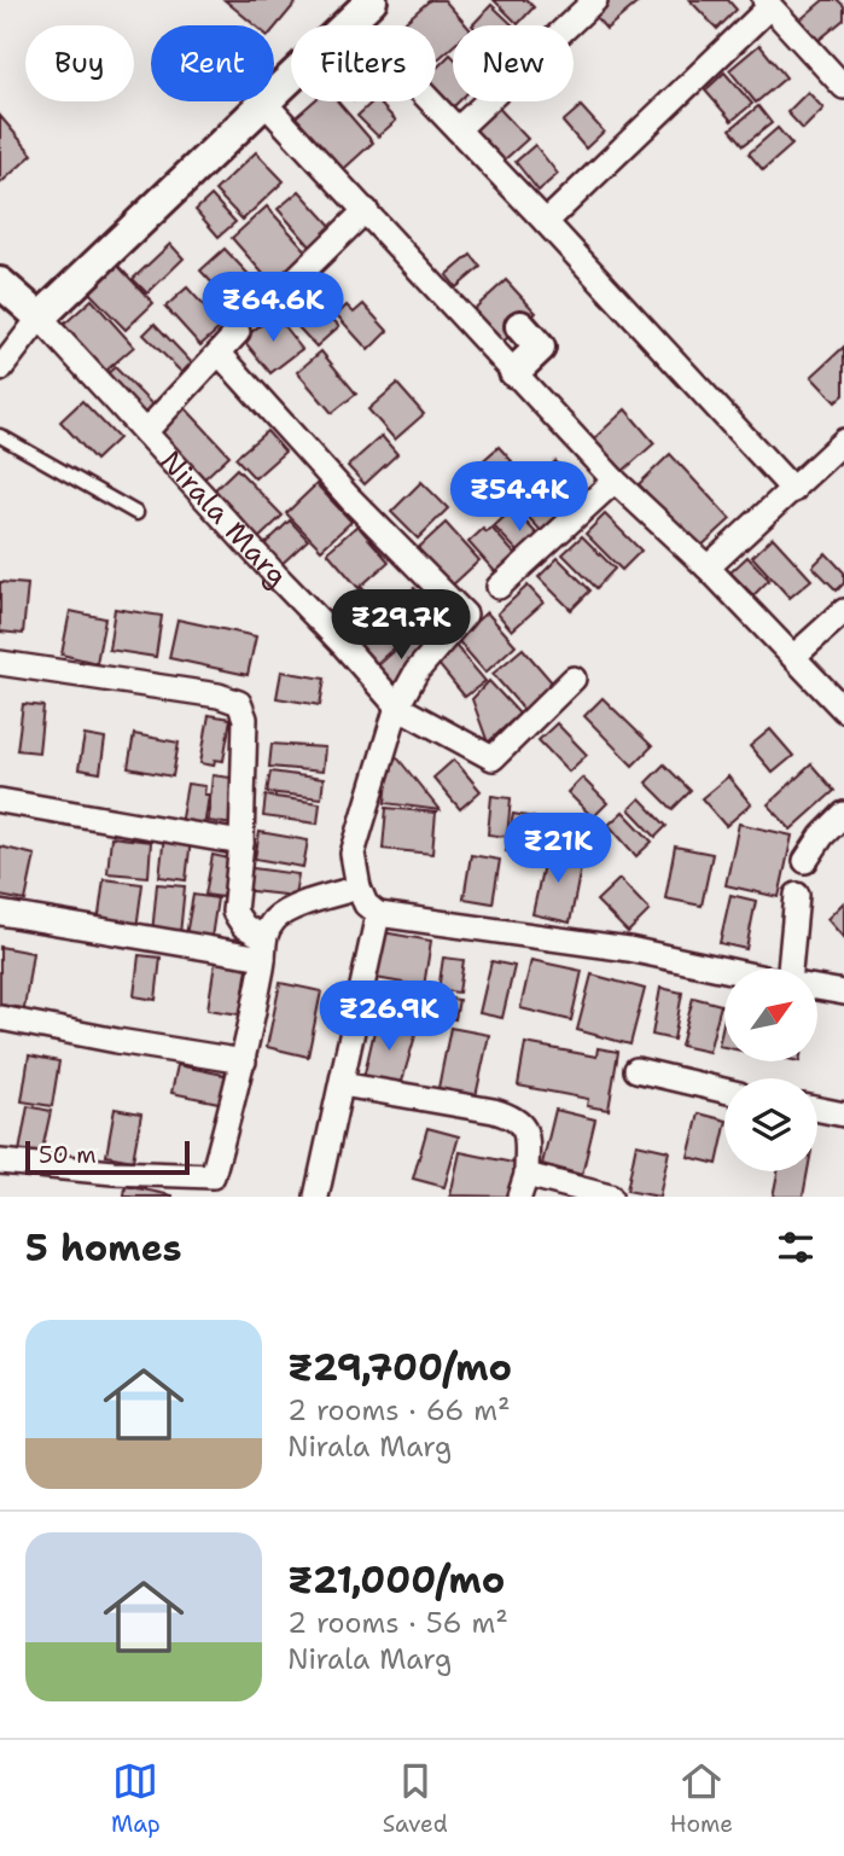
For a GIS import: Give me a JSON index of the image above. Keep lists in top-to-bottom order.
{
  "streets": {
    "street": ["Nirala Marg"]
  },
  "scale_bar": "50 m",
  "north": "top right",
  "page": {
    "chip": [
      "Buy",
      "Rent",
      "Filters",
      "New"
    ],
    "price": [
      "₹64.6K",
      "₹54.4K",
      "₹29.7K",
      "₹21K",
      "₹26.9K"
    ],
    "scale": "50 m",
    "heading": "5 homes",
    "list": [
      {
        "name": "₹29,700/mo",
        "note": "2 rooms · 66 m² · Nirala Marg"
      },
      {
        "name": "₹21,000/mo",
        "note": "2 rooms · 56 m² · Nirala Marg"
      }
    ],
    "tabs": ["Map", "Saved", "Home"]
  }
}
